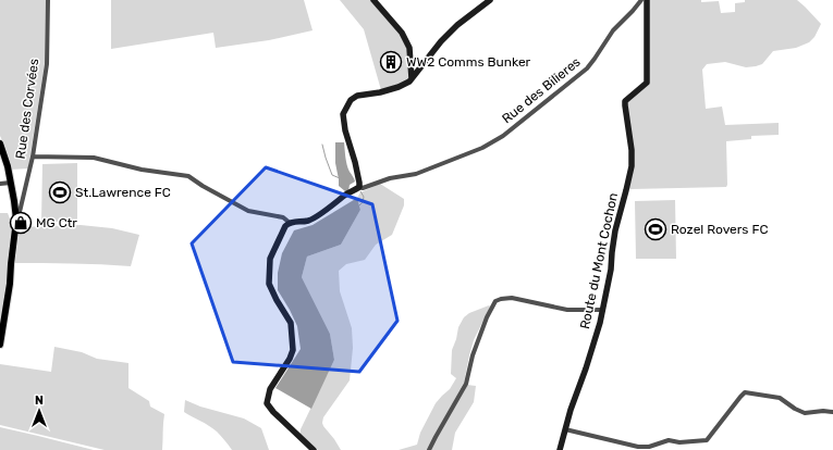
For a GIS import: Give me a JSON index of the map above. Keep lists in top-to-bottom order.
{
  "streets": {
    "street": ["Rue des Bilieres", "Rue des Corvées", "Route du Mont Cochon"]
  },
  "places": {
    "building": ["WW2 Comms Bunker"],
    "sports": ["St.Lawrence FC", "Rozel Rovers FC"],
    "shop": ["MG Ctr"]
  },
  "north": "top"
}
